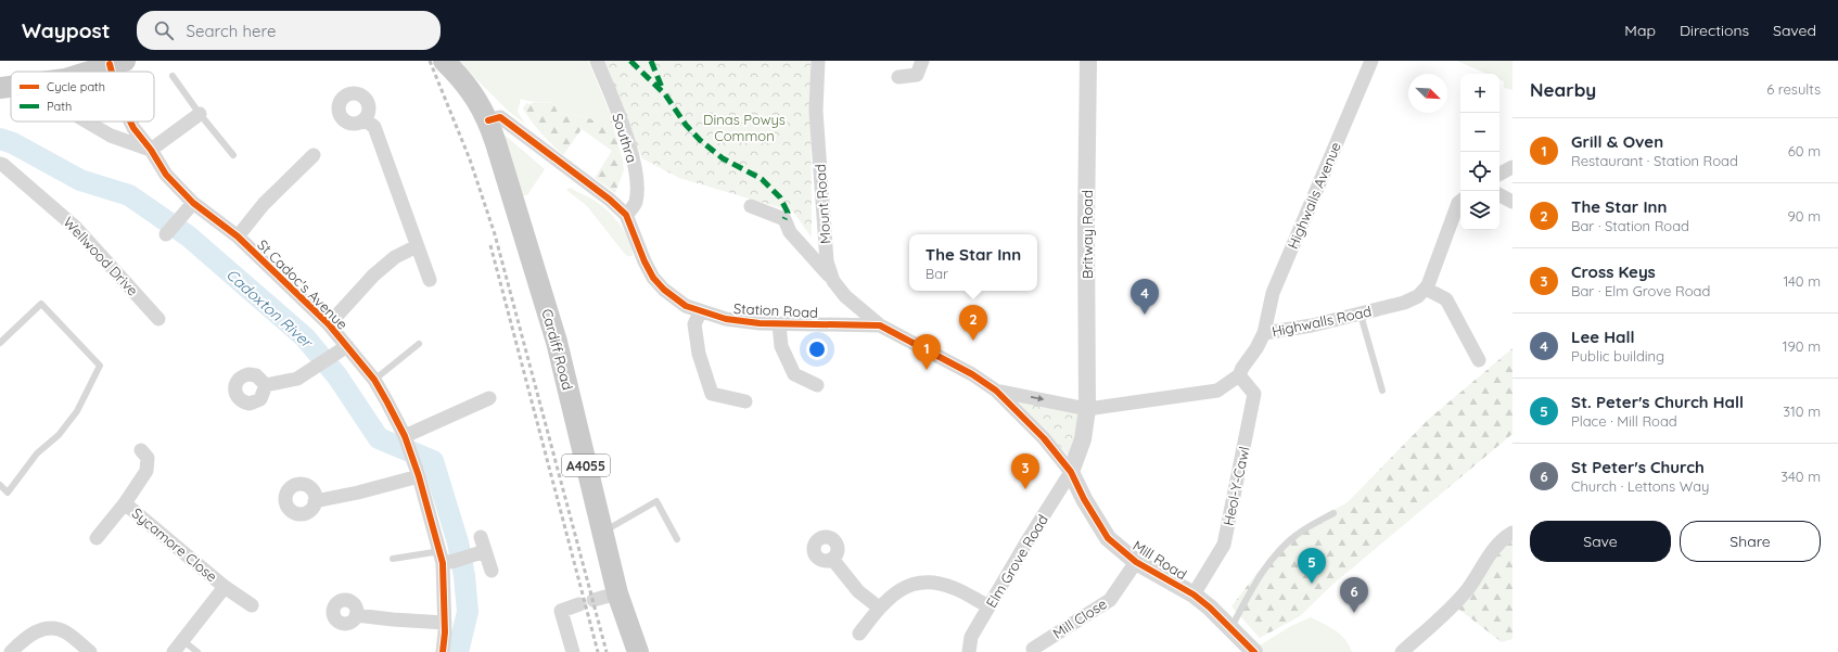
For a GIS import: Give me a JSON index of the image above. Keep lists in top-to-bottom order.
{
  "streets": {
    "main road": ["Cardiff Road", "A4055"],
    "street": [
      "Southra",
      "Highwalls Avenue",
      "Mount Road",
      "Britway Road",
      "Wellwood Drive",
      "St Cadoc's Avenue",
      "Station Road",
      "Highwalls Road",
      "Heol-Y-Cawl",
      "Sycamore Close",
      "Mill Road",
      "Elm Grove Road",
      "Mill Close"
    ]
  },
  "crossings": [
    ["Southra", "Station Road"],
    ["Highwalls Avenue", "Highwalls Road"],
    ["Mount Road", "Station Road"],
    ["Britway Road", "Station Road"],
    ["Britway Road", "Highwalls Road"],
    ["Britway Road", "Mill Road"],
    ["Britway Road", "Elm Grove Road"],
    ["Station Road", "Highwalls Road"],
    ["Station Road", "Cardiff Road"],
    ["Station Road", "Mill Road"],
    ["Station Road", "Elm Grove Road"],
    ["Highwalls Road", "Heol-Y-Cawl"],
    ["Heol-Y-Cawl", "Mill Road"],
    ["Mill Road", "Elm Grove Road"],
    ["Mill Road", "Mill Close"]
  ],
  "water": ["Cadoxton River"],
  "parks": ["Dinas Powys Common"],
  "legend": ["Cycle path", "Path"],
  "north": "bottom right",
  "page": {
    "header": "Waypost",
    "search": "Search here",
    "nav": ["Map", "Directions", "Saved"],
    "heading": ["Nearby", "6 results"],
    "map_buttons": ["+", "−"],
    "list": [
      {
        "mark": "1",
        "name": "Grill & Oven",
        "note": "Restaurant · Station Road",
        "value": "60 m"
      },
      {
        "mark": "2",
        "name": "The Star Inn",
        "note": "Bar · Station Road",
        "value": "90 m"
      },
      {
        "mark": "3",
        "name": "Cross Keys",
        "note": "Bar · Elm Grove Road",
        "value": "140 m"
      },
      {
        "mark": "4",
        "name": "Lee Hall",
        "note": "Public building",
        "value": "190 m"
      },
      {
        "mark": "5",
        "name": "St. Peter's Church Hall",
        "note": "Place · Mill Road",
        "value": "310 m"
      },
      {
        "mark": "6",
        "name": "St Peter's Church",
        "note": "Church · Lettons Way",
        "value": "340 m"
      }
    ],
    "popup": ["The Star Inn", "Bar"],
    "pins": [
      "4",
      "2",
      "1",
      "3",
      "5",
      "6"
    ],
    "buttons": ["Save", "Share"]
  }
}
